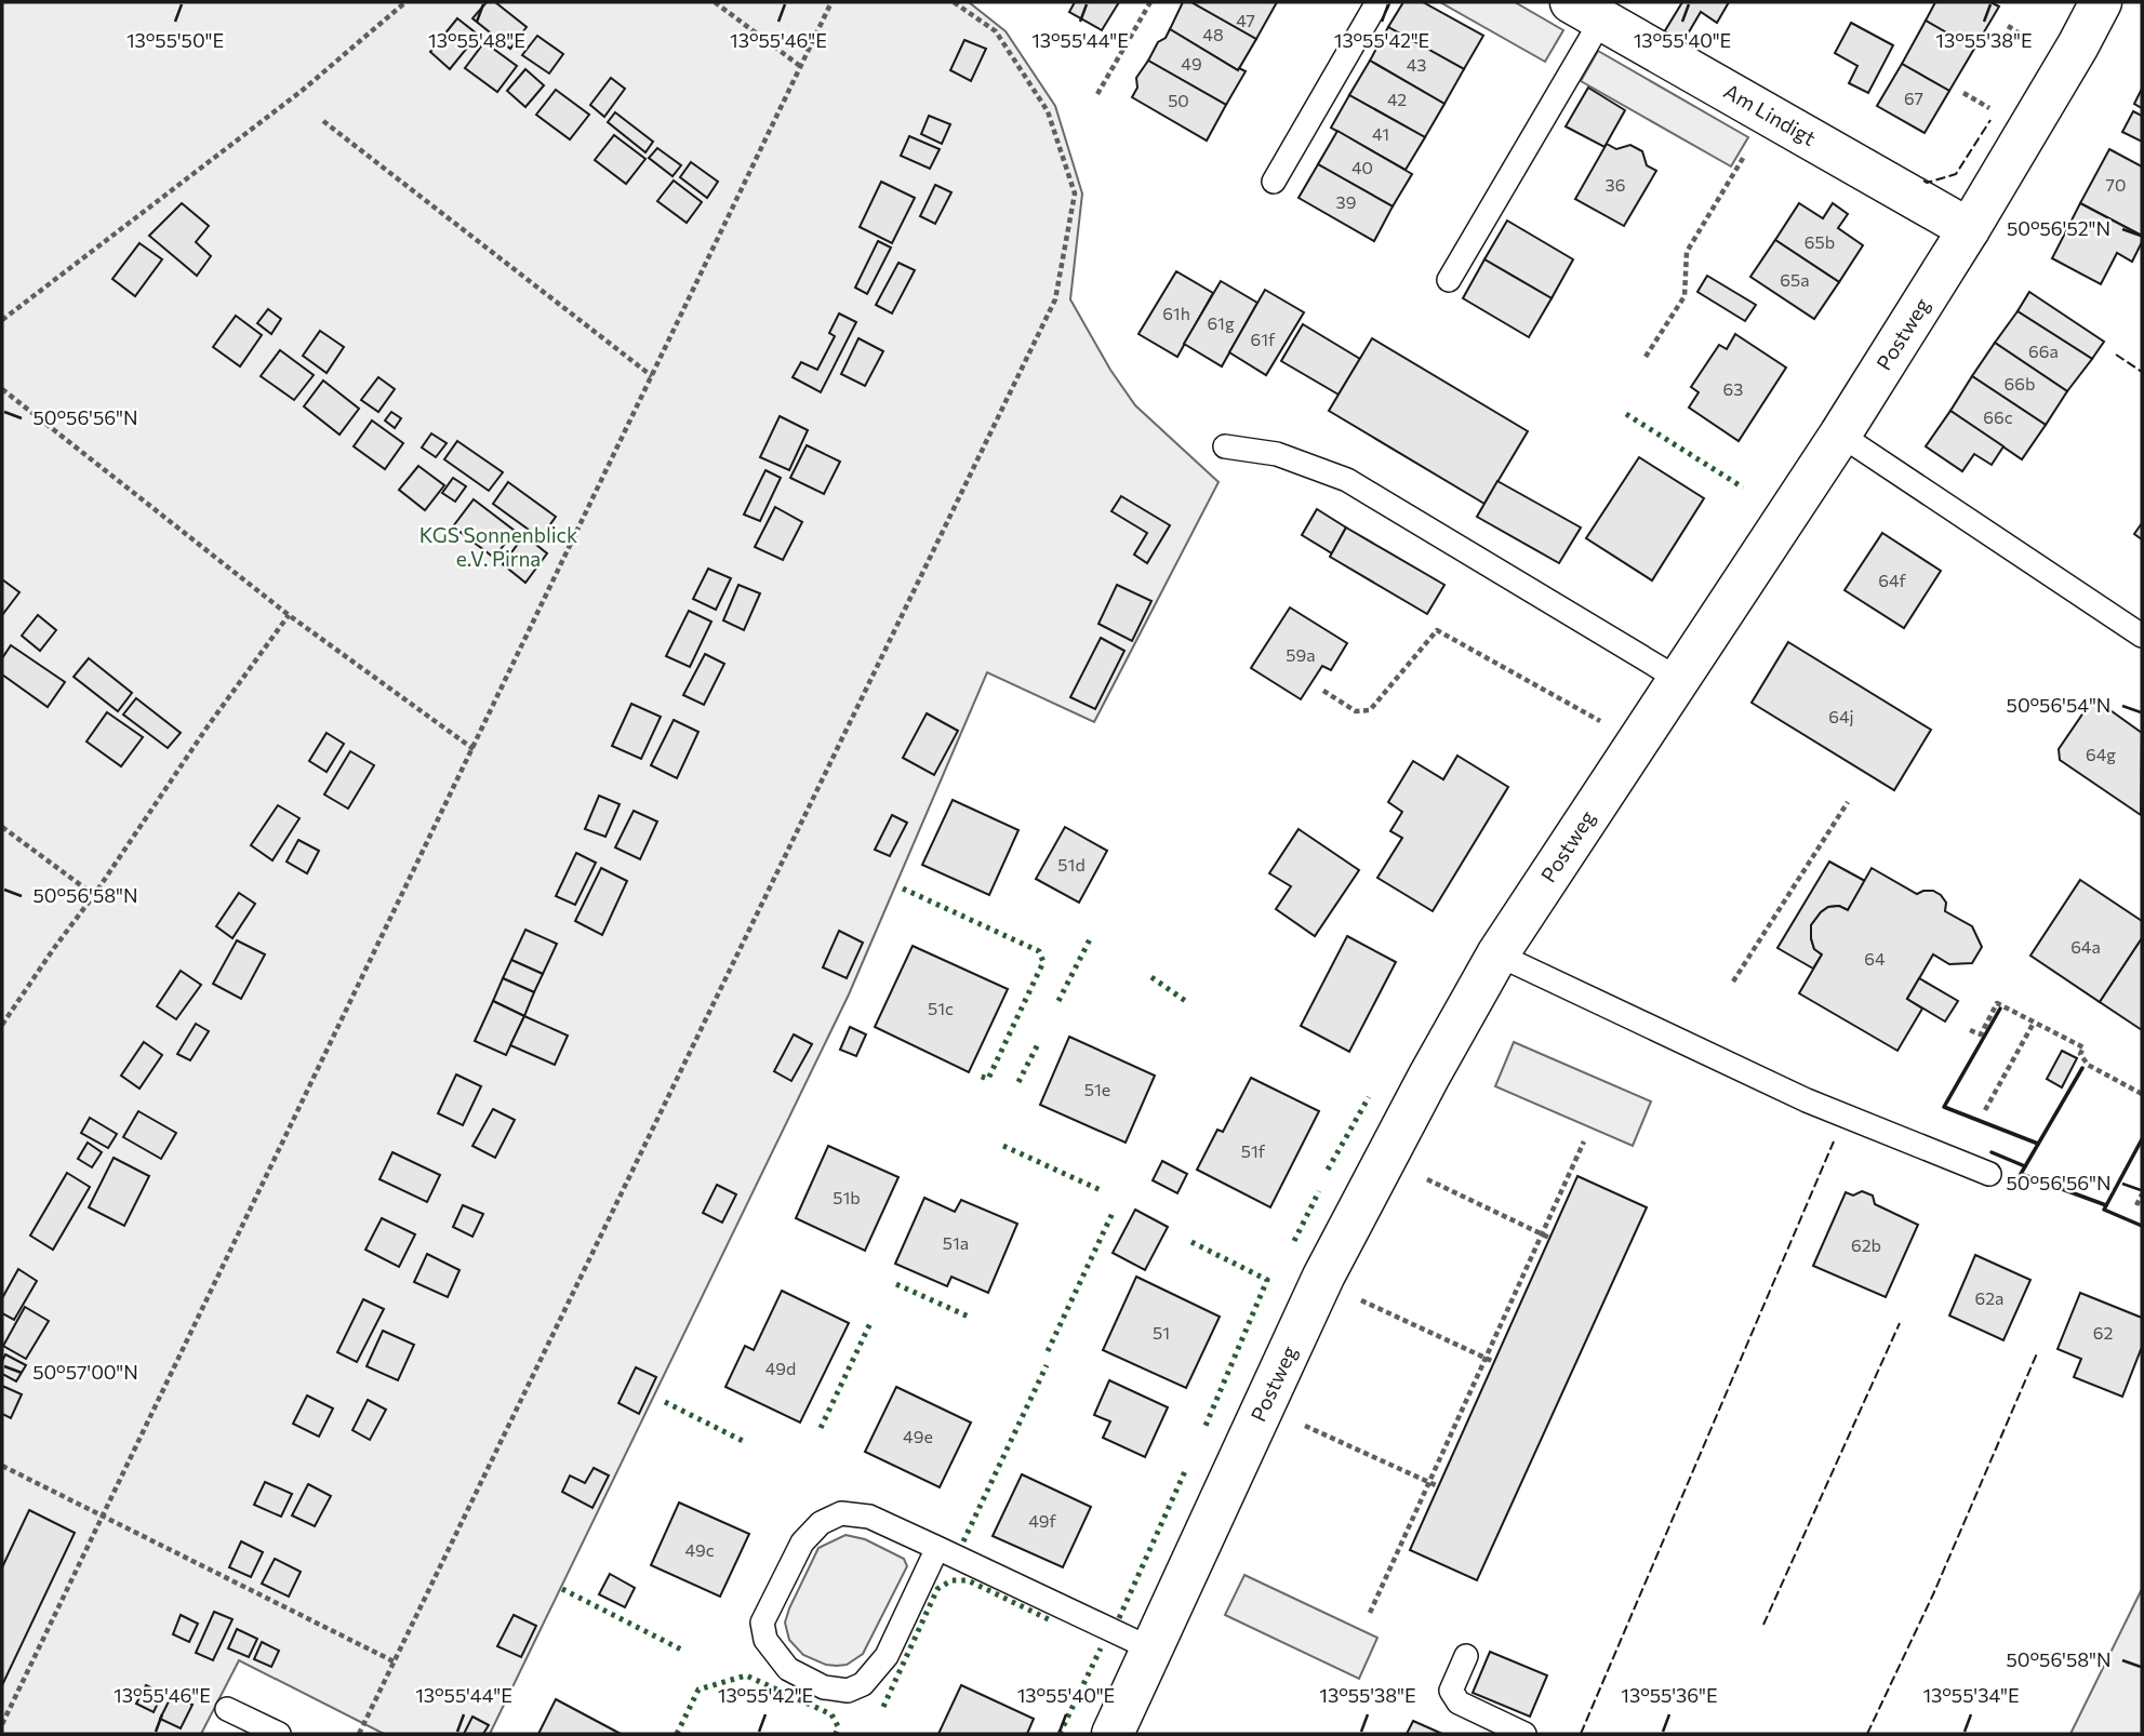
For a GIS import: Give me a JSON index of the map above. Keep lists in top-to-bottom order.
{
  "streets": {
    "street": ["Am Lindigt", "Postweg"]
  },
  "crossings": [
    ["Am Lindigt", "Postweg"]
  ],
  "parks": ["KGS Sonnenblick e.V. Pirna"],
  "house_numbers": [
    "47",
    "48",
    "49",
    "43",
    "67",
    "42",
    "50",
    "41",
    "40",
    "36",
    "70",
    "39",
    "65b",
    "65a",
    "61h",
    "61g",
    "61f",
    "66a",
    "66b",
    "63",
    "66c",
    "64f",
    "59a",
    "64j",
    "64g",
    "51d",
    "64a",
    "64",
    "51c",
    "51e",
    "51f",
    "51b",
    "51a",
    "62b",
    "62a",
    "51",
    "62",
    "49d",
    "49e",
    "49f",
    "49c"
  ],
  "coordinates": [
    "13°55'50\"E",
    "13°55'48\"E",
    "13°55'46\"E",
    "13°55'44\"E",
    "13°55'42\"E",
    "13°55'40\"E",
    "13°55'38\"E",
    "50°56'52\"N",
    "50°56'56\"N",
    "50°56'54\"N",
    "50°56'58\"N",
    "50°57'00\"N",
    "13°55'36\"E",
    "13°55'34\"E"
  ]
}
